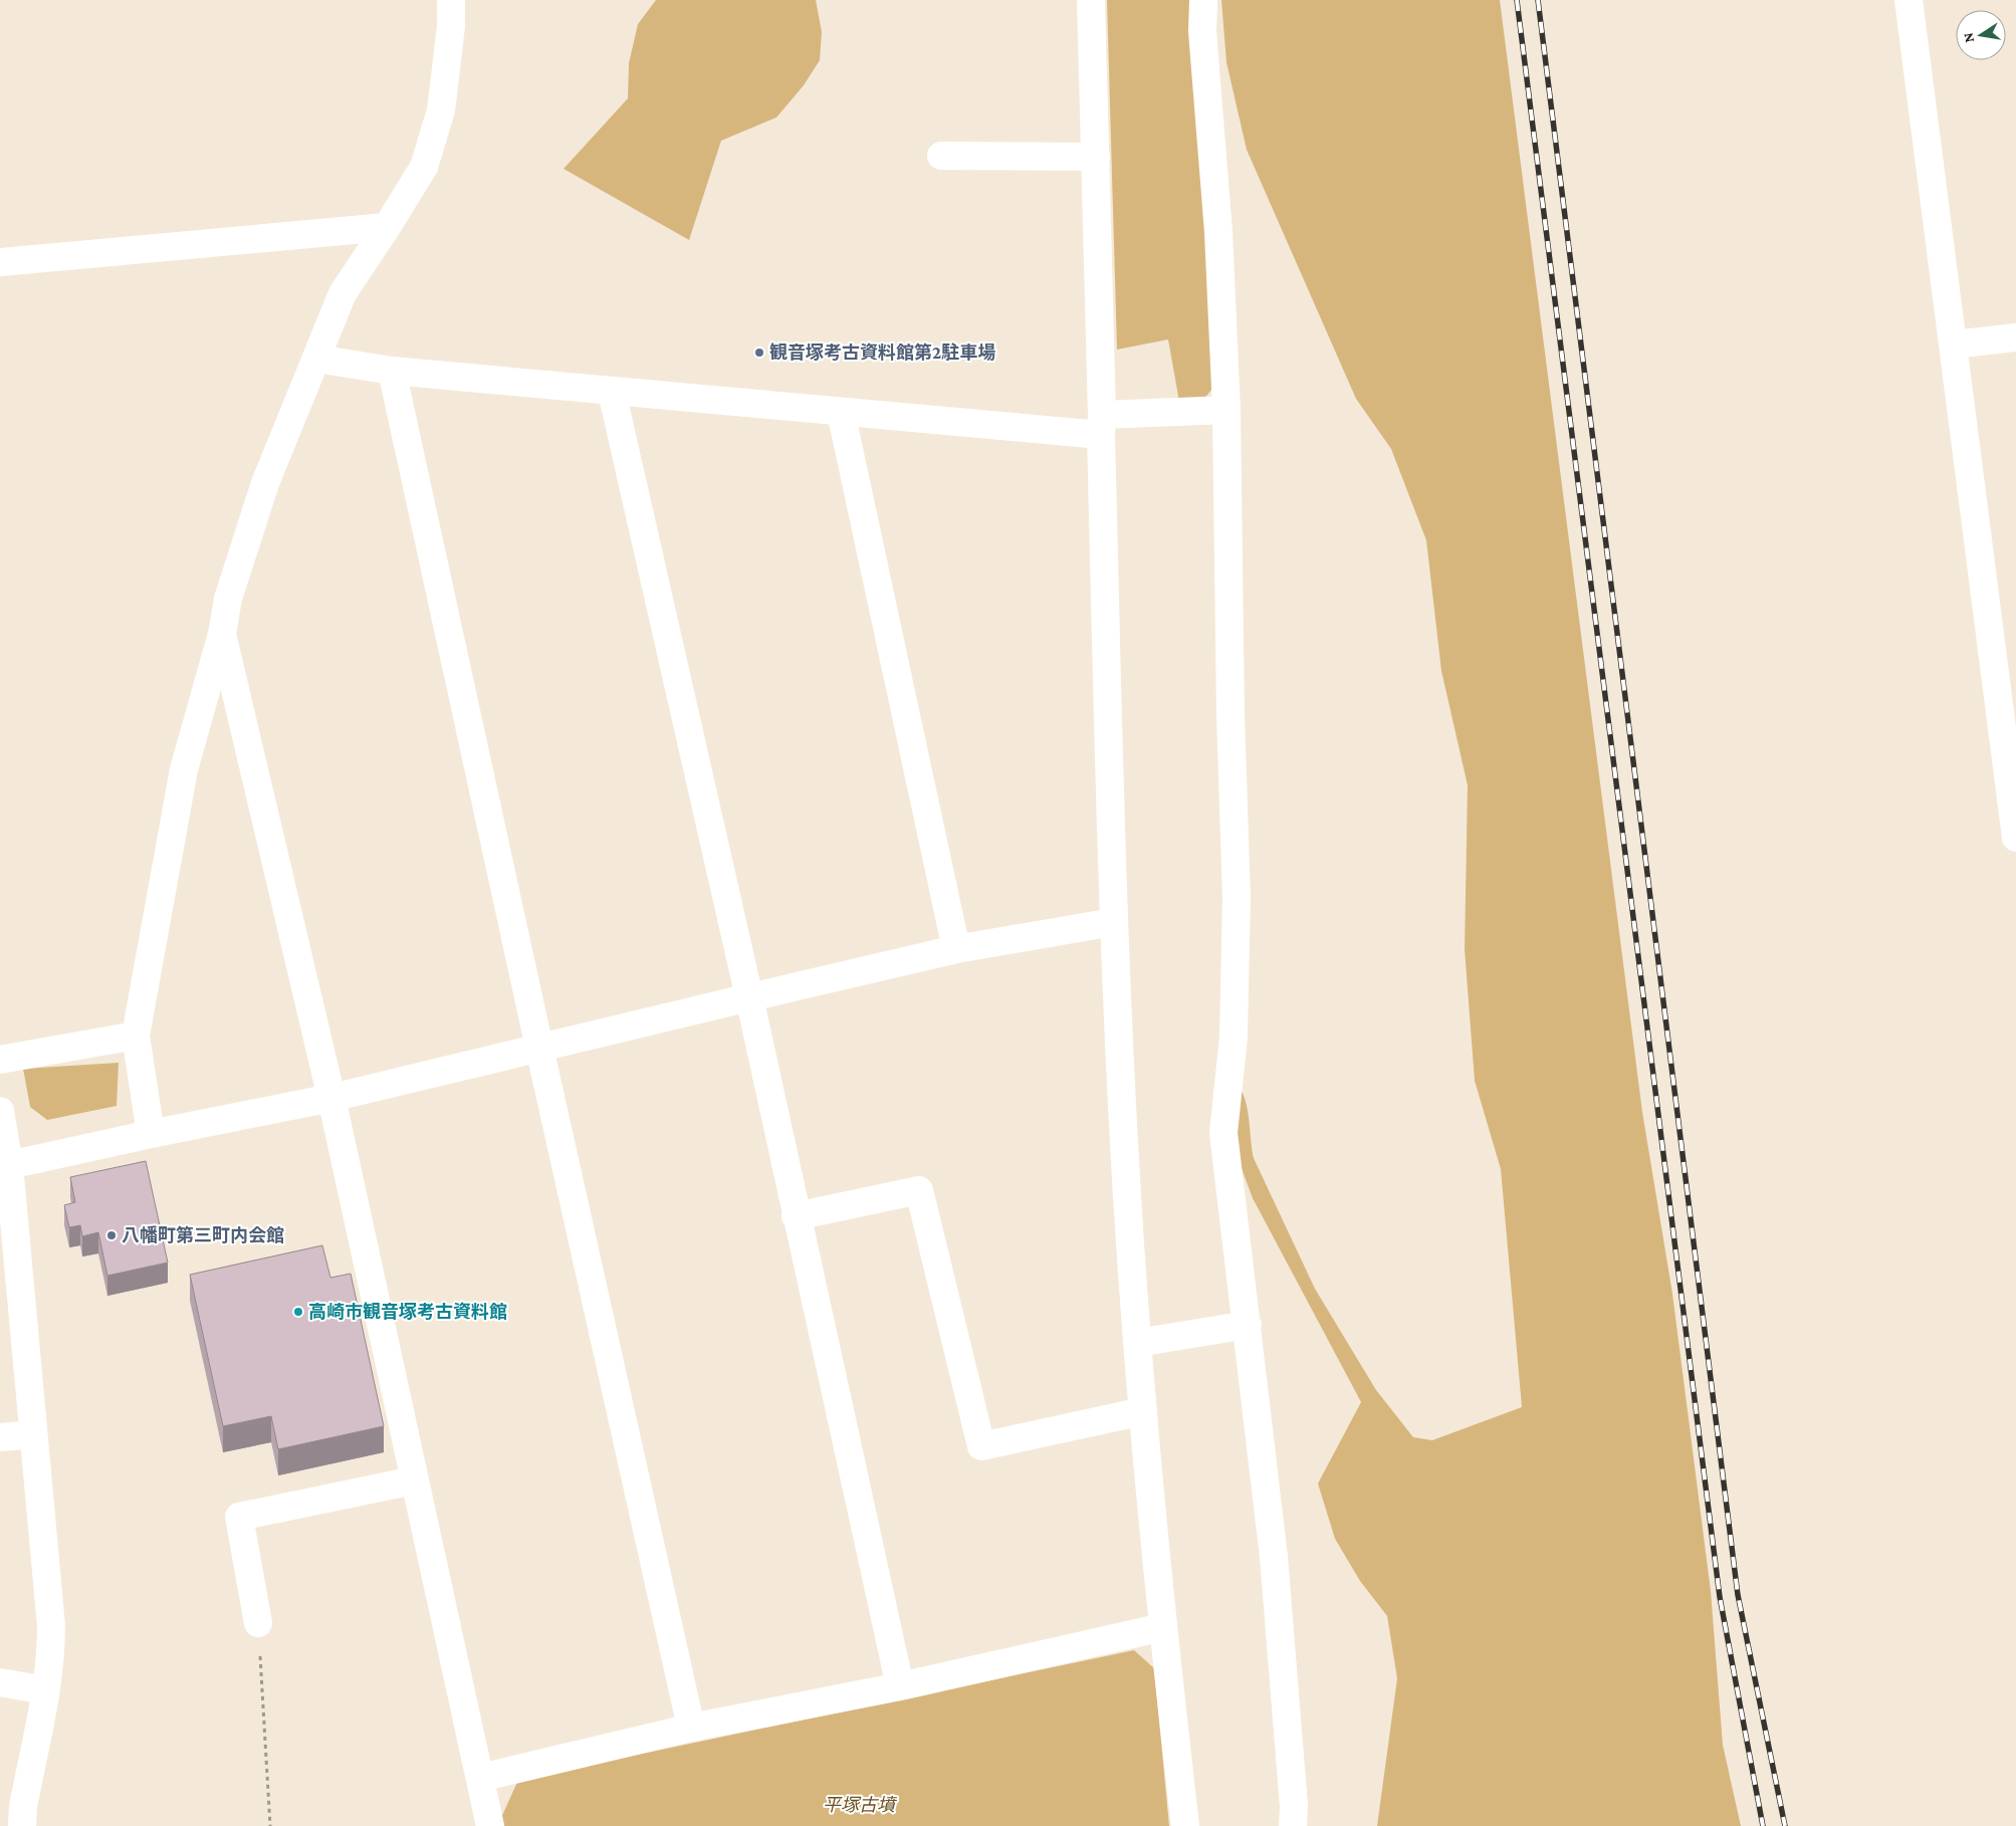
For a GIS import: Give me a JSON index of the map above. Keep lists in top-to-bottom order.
{
  "parks": ["平塚古墳"],
  "places": ["観音塚考古資料館第2駐車場", "八幡町第三町内会館", "高崎市観音塚考古資料館"],
  "north": "left"
}
